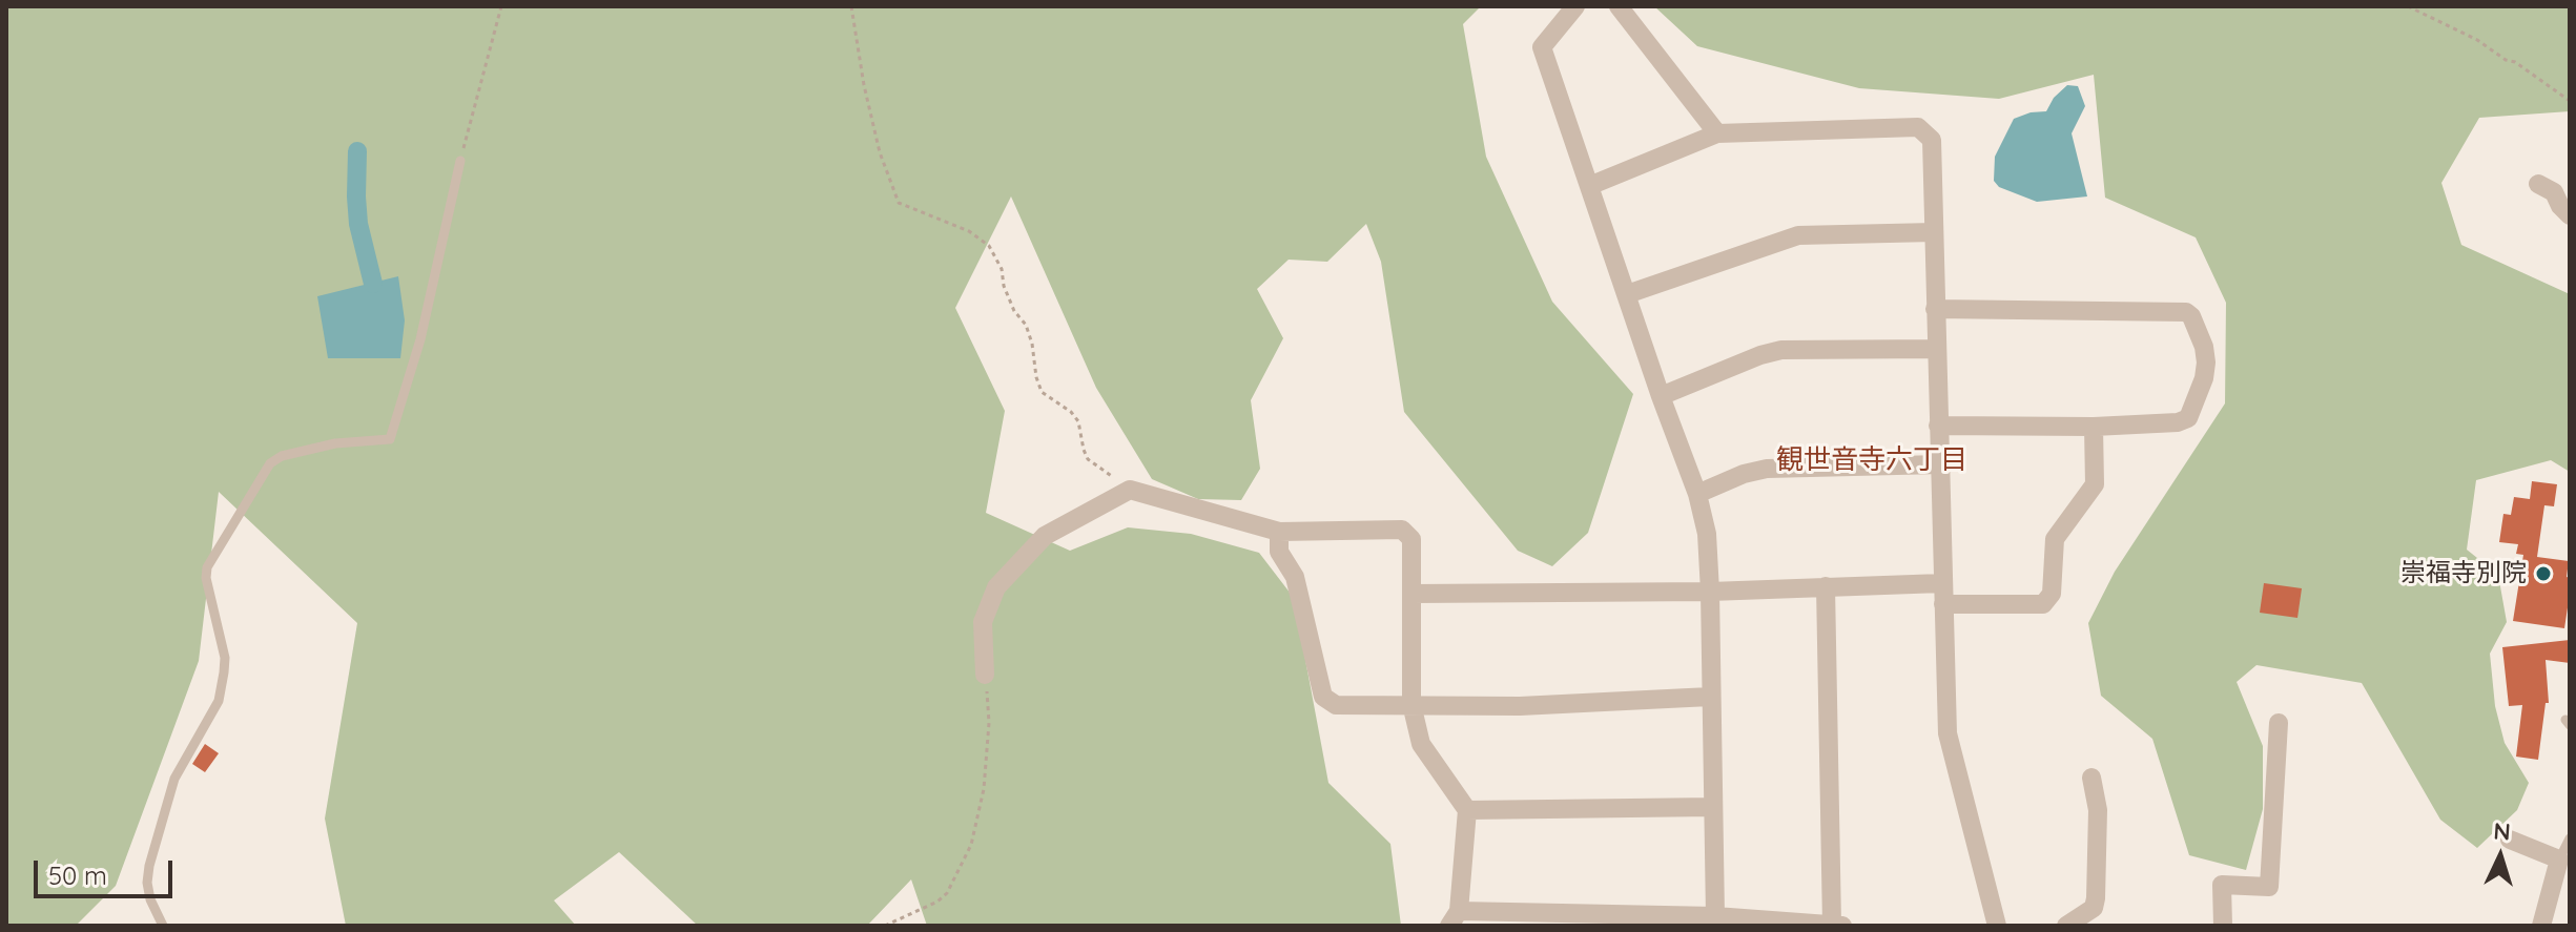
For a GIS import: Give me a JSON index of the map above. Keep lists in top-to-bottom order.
{
  "districts": ["観世音寺六丁目"],
  "places": ["崇福寺別院"],
  "scale_bar": "50 m",
  "north": "top"
}
